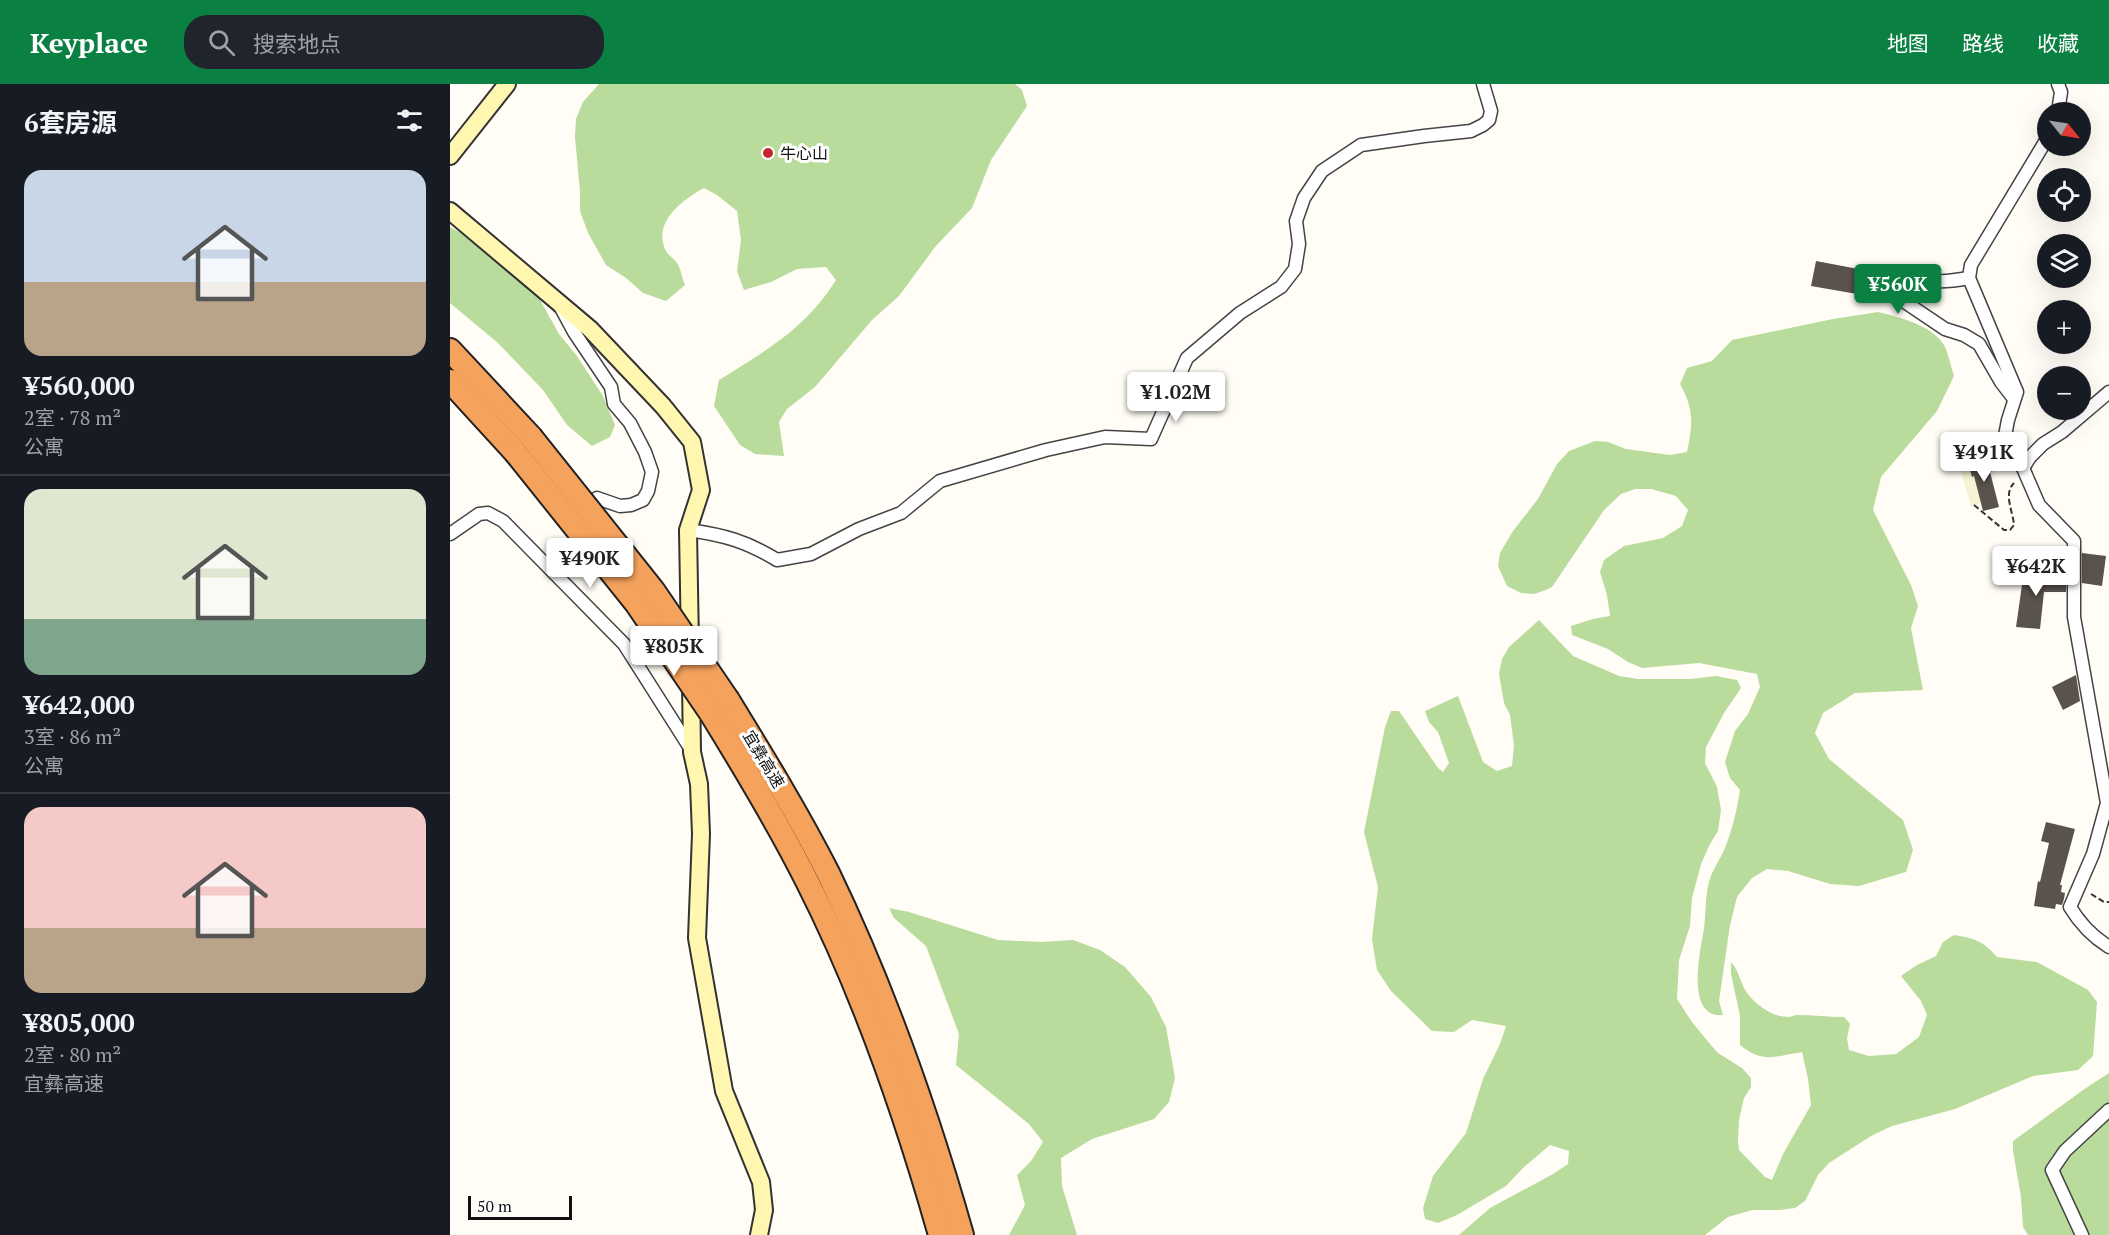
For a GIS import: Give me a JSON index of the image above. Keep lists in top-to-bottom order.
{
  "streets": {
    "highway": ["宜彝高速"]
  },
  "places": ["牛心山"],
  "scale_bar": "50 m",
  "north": "bottom right",
  "page": {
    "header": "Keyplace",
    "search": "搜索地点",
    "nav": ["地图", "路线", "收藏"],
    "heading": "6套房源",
    "map_buttons": ["+", "−"],
    "list": [
      {
        "name": "¥560,000",
        "note": "2室 · 78 m² · 公寓"
      },
      {
        "name": "¥642,000",
        "note": "3室 · 86 m² · 公寓"
      },
      {
        "name": "¥805,000",
        "note": "2室 · 80 m² · 宜彝高速"
      }
    ],
    "price": [
      "¥560K",
      "¥1.02M",
      "¥491K",
      "¥490K",
      "¥642K",
      "¥805K"
    ],
    "scale": "50 m"
  }
}
